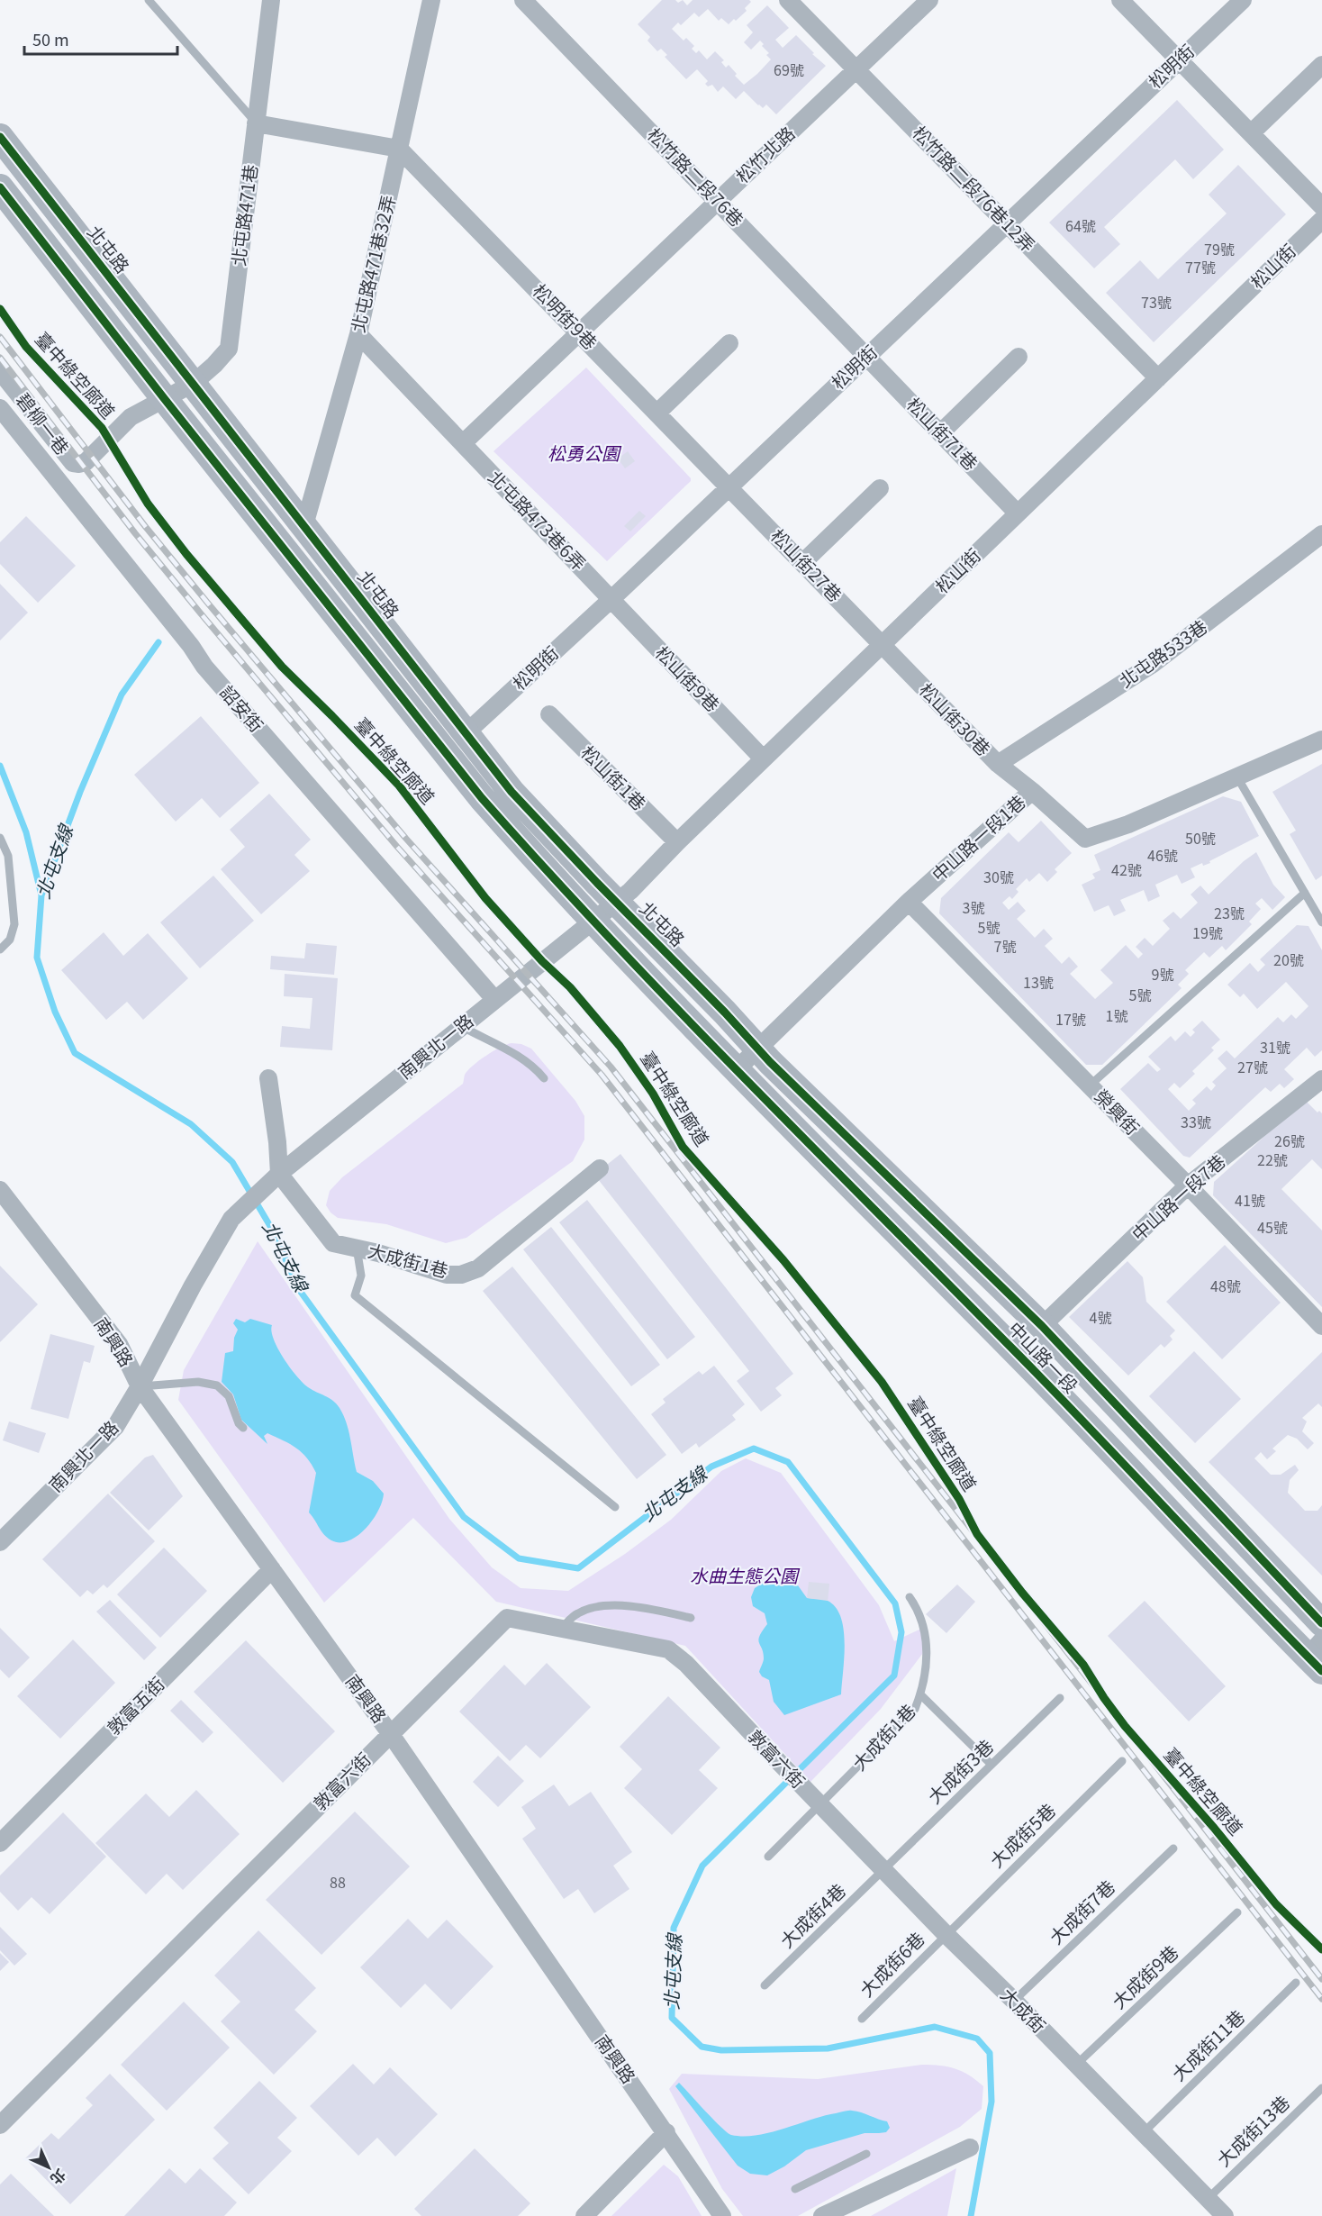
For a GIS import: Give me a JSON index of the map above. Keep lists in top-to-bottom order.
{
  "streets": {
    "main road": ["北屯路", "中山路一段"],
    "street": [
      "松明街",
      "松竹北路",
      "松竹路二段76巷",
      "松竹路二段76巷12弄",
      "北屯路471巷",
      "北屯路471巷32弄",
      "松山街",
      "松明街9巷",
      "碧柳一巷",
      "松山街71巷",
      "北屯路473巷6弄",
      "松山街27巷",
      "北屯路533巷",
      "松山街9巷",
      "詔安街",
      "松山街30巷",
      "松山街1巷",
      "中山路一段1巷",
      "南興北一路",
      "榮興街",
      "中山路一段7巷",
      "大成街1巷",
      "南興路",
      "敦富五街",
      "敦富六街",
      "大成街"
    ],
    "lane": [
      "大成街3巷",
      "大成街5巷",
      "大成街7巷",
      "大成街4巷",
      "大成街6巷",
      "大成街9巷",
      "大成街11巷",
      "大成街13巷"
    ],
    "cycle path": ["臺中綠空廊道"]
  },
  "crossings": [
    ["松明街", "松竹路二段76巷"],
    ["松明街", "松竹路二段76巷12弄"],
    ["松明街", "北屯路"],
    ["松明街", "松明街9巷"],
    ["松明街", "松山街71巷"],
    ["松明街", "北屯路473巷6弄"],
    ["松明街", "松山街27巷"],
    ["松明街", "松山街9巷"],
    ["松竹北路", "松竹路二段76巷"],
    ["松竹北路", "松竹路二段76巷12弄"],
    ["松竹北路", "松明街9巷"],
    ["松竹路二段76巷", "松山街71巷"],
    ["松竹路二段76巷12弄", "松山街"],
    ["北屯路471巷", "北屯路"],
    ["北屯路471巷", "碧柳一巷"],
    ["北屯路", "北屯路471巷32弄"],
    ["北屯路", "松山街"],
    ["北屯路", "中山路一段1巷"],
    ["北屯路", "中山路一段"],
    ["北屯路471巷32弄", "松明街9巷"],
    ["北屯路471巷32弄", "北屯路473巷6弄"],
    ["松山街", "松山街71巷"],
    ["松山街", "松山街27巷"],
    ["松山街", "松山街9巷"],
    ["松山街", "松山街30巷"],
    ["松山街", "松山街1巷"],
    ["松山街", "南興北一路"],
    ["松明街9巷", "松山街27巷"],
    ["北屯路473巷6弄", "松山街9巷"],
    ["松山街27巷", "松山街30巷"],
    ["北屯路533巷", "松山街30巷"],
    ["詔安街", "南興北一路"],
    ["松山街30巷", "中山路一段1巷"],
    ["中山路一段1巷", "榮興街"],
    ["中山路一段1巷", "中山路一段"],
    ["南興北一路", "大成街1巷"],
    ["南興北一路", "南興路"],
    ["榮興街", "中山路一段7巷"],
    ["中山路一段7巷", "中山路一段"],
    ["大成街1巷", "敦富六街"],
    ["大成街1巷", "大成街"],
    ["南興路", "敦富五街"],
    ["南興路", "敦富六街"],
    ["敦富六街", "大成街"],
    ["大成街3巷", "大成街4巷"],
    ["大成街3巷", "大成街"],
    ["大成街5巷", "大成街6巷"],
    ["大成街5巷", "大成街"],
    ["大成街7巷", "大成街"],
    ["大成街4巷", "大成街"],
    ["大成街6巷", "大成街"],
    ["大成街9巷", "大成街"],
    ["大成街", "大成街11巷"],
    ["大成街", "大成街13巷"]
  ],
  "water": ["北屯支線"],
  "parks": ["松勇公園", "水曲生態公園"],
  "house_numbers": [
    "69號",
    "64號",
    "79號",
    "77號",
    "73號",
    "50號",
    "46號",
    "42號",
    "30號",
    "3號",
    "23號",
    "5號",
    "19號",
    "7號",
    "20號",
    "9號",
    "13號",
    "5號",
    "1號",
    "17號",
    "31號",
    "27號",
    "33號",
    "26號",
    "22號",
    "41號",
    "45號",
    "48號",
    "4號",
    "88"
  ],
  "scale_bar": "50 m",
  "north": "bottom right"
}
